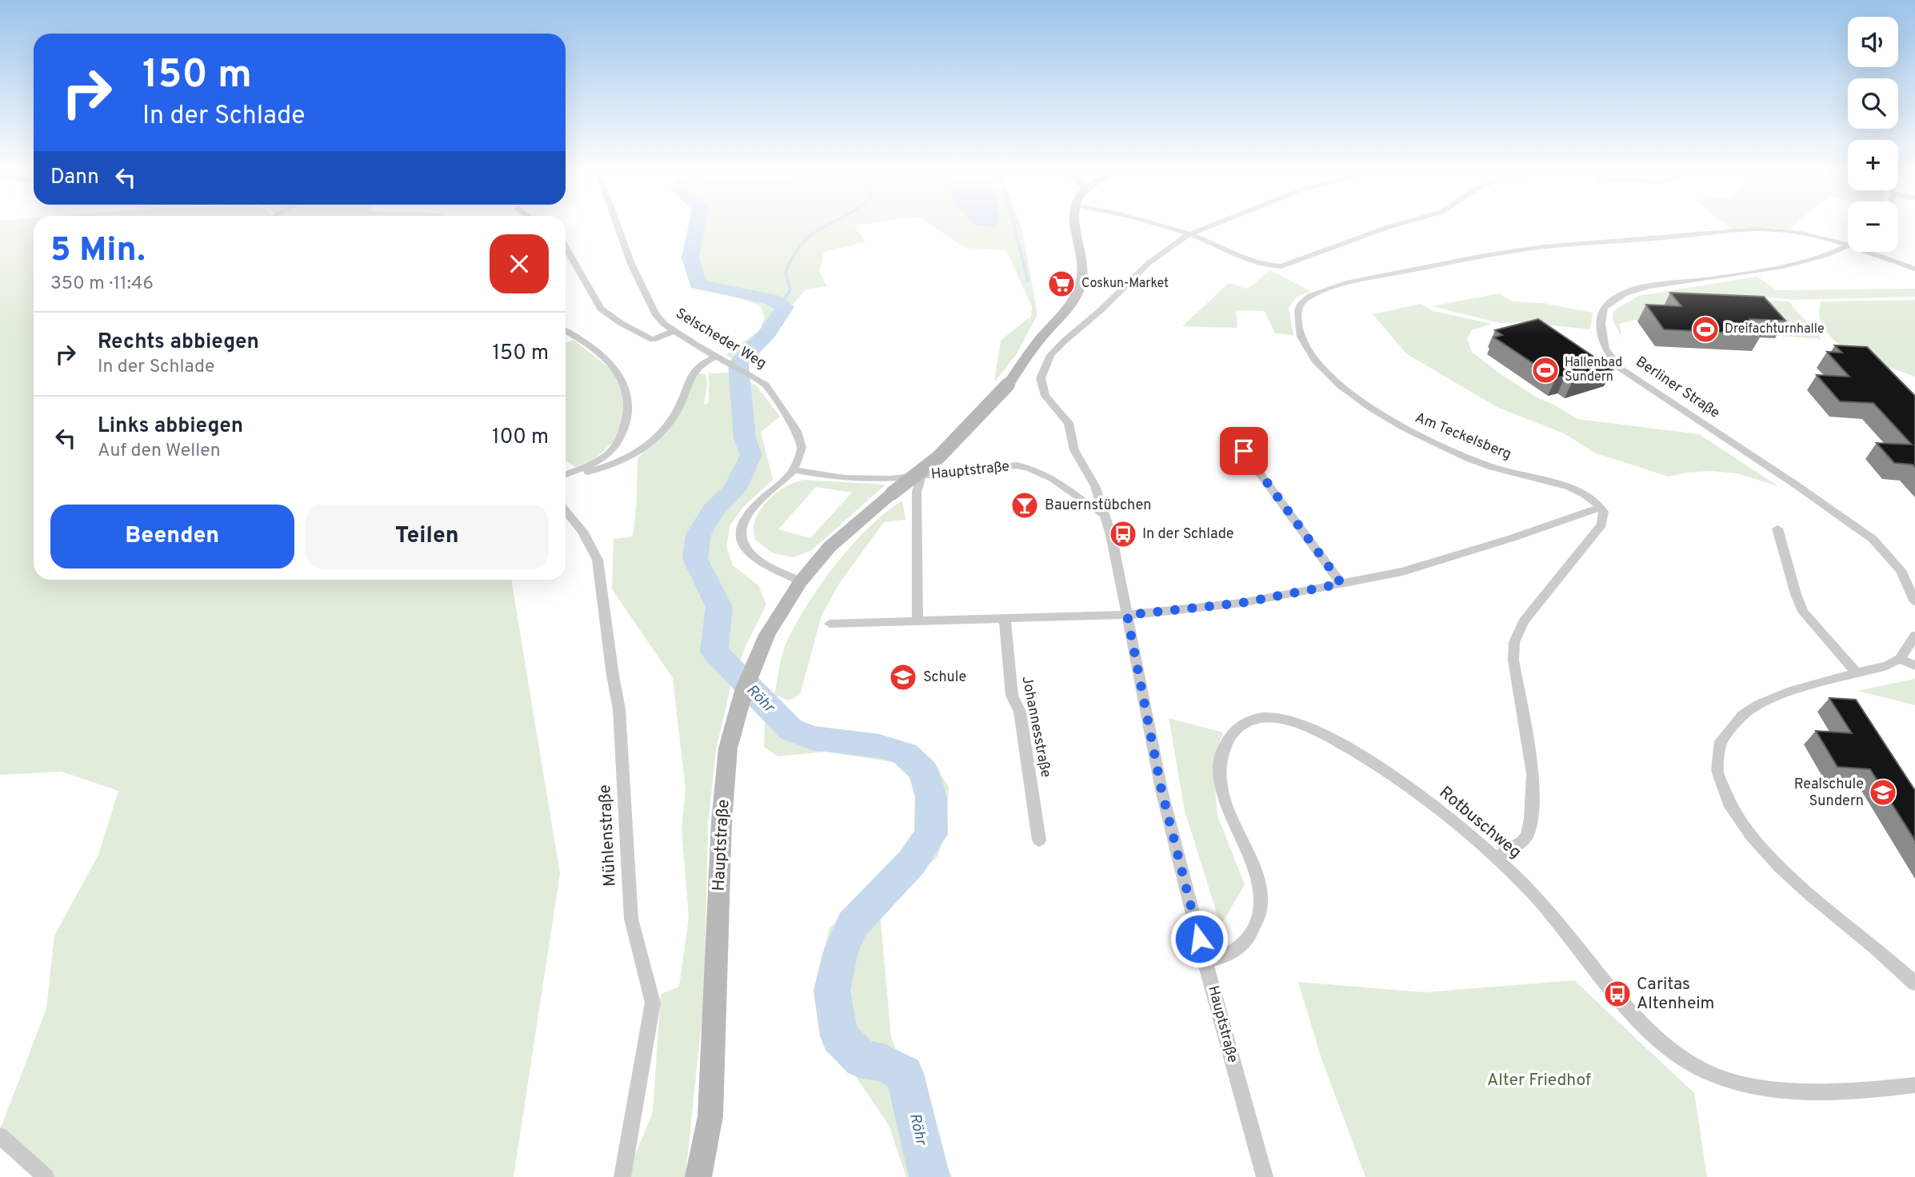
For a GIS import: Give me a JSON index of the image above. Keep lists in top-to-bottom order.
{
  "streets": {
    "main road": ["Hauptstraße"],
    "street": [
      "Selscheder Weg",
      "Berliner Straße",
      "Am Teckelsberg",
      "Johannesstraße",
      "Rotbuschweg",
      "Mühlenstraße"
    ]
  },
  "crossings": [
    ["Selscheder Weg", "Hauptstraße"],
    ["Hauptstraße", "Rotbuschweg"]
  ],
  "water": ["Röhr"],
  "parks": ["Alter Friedhof"],
  "places": {
    "supermarket": ["Coskun-Market"],
    "sports": ["Dreifachturnhalle", "Hallenbad Sundern"],
    "bar": ["Bauernstübchen"],
    "bus stop": ["In der Schlade", "Caritas Altenheim"],
    "school or university": ["Schule", "Realschule Sundern"]
  },
  "page": {
    "map_buttons": ["+", "−"],
    "turn": ["150 m", "In der Schlade"],
    "then": "Dann",
    "heading": ["5 Min.", "350 m · 11:46"],
    "list": [
      {
        "name": "Rechts abbiegen",
        "note": "In der Schlade",
        "value": "150 m"
      },
      {
        "name": "Links abbiegen",
        "note": "Auf den Wellen",
        "value": "100 m"
      }
    ],
    "buttons": ["Beenden", "Teilen"]
  }
}
